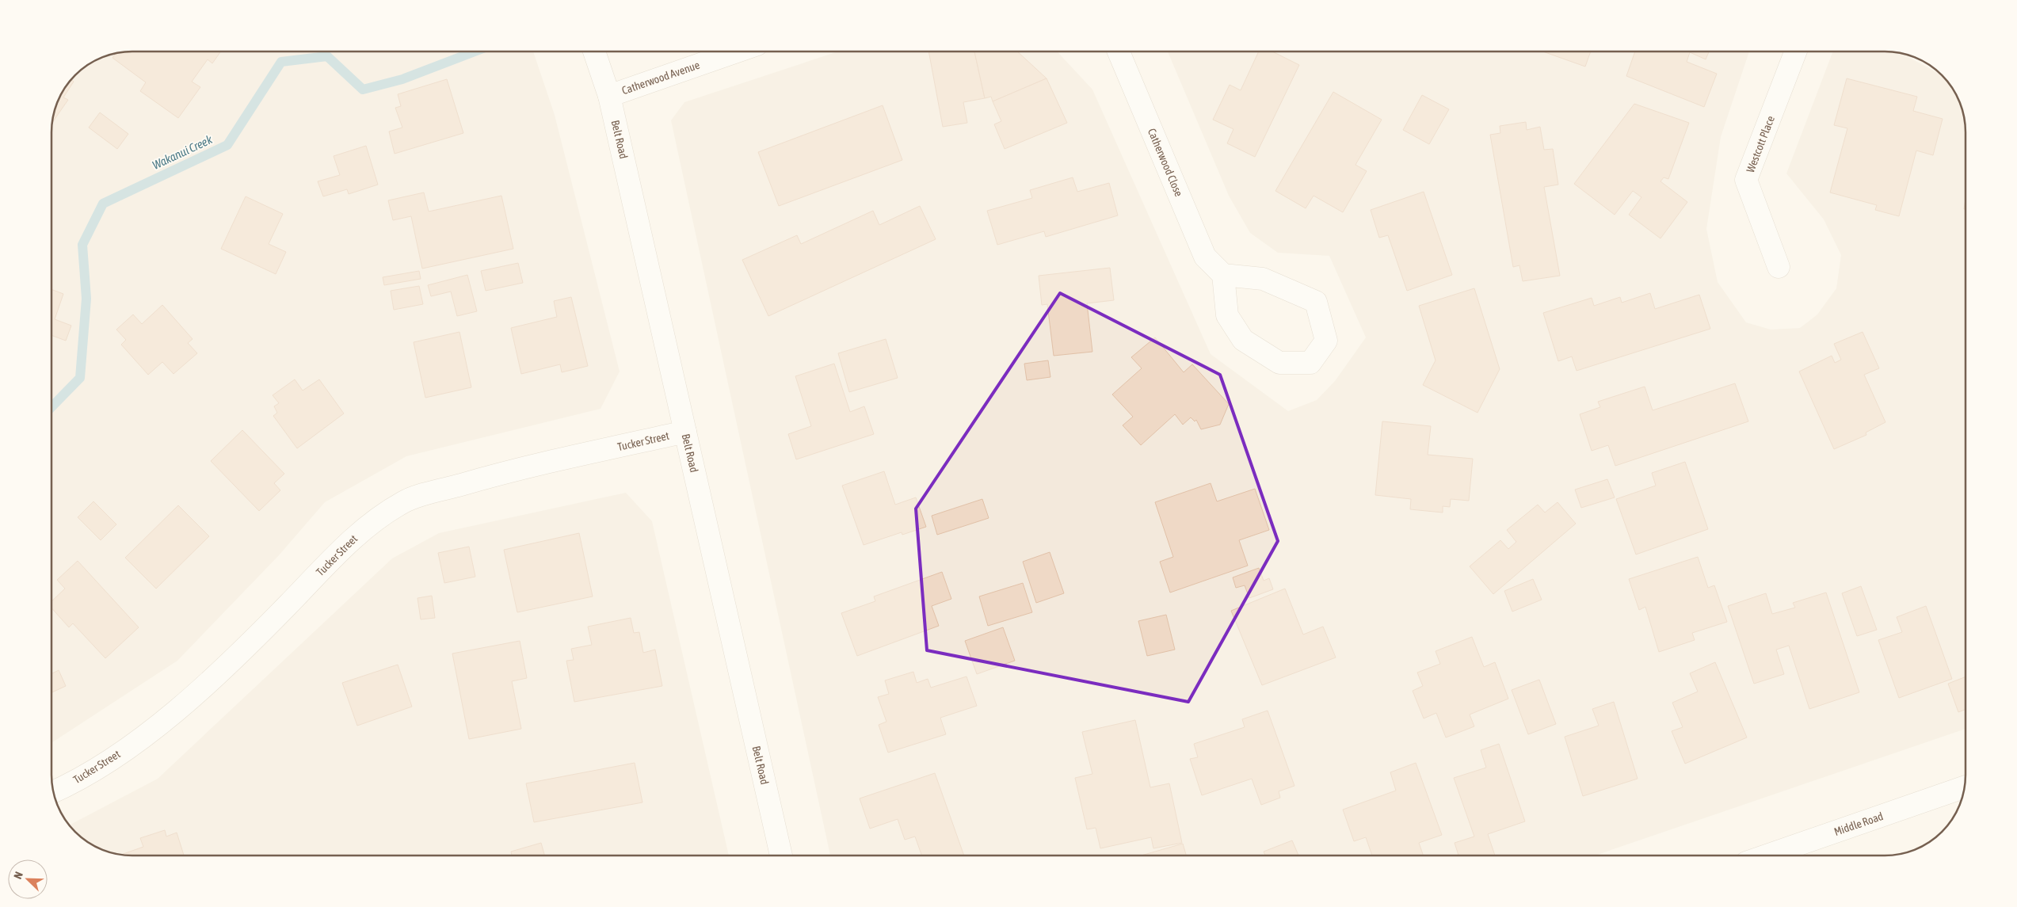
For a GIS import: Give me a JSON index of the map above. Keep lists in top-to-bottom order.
{
  "streets": {
    "street": [
      "Catherwood Avenue",
      "Belt Road",
      "Westcott Place",
      "Catherwood Close",
      "Tucker Street",
      "Middle Road"
    ]
  },
  "crossings": [
    ["Catherwood Avenue", "Belt Road"],
    ["Belt Road", "Tucker Street"]
  ],
  "water": ["Wakanui Creek"],
  "north": "top left"
}
